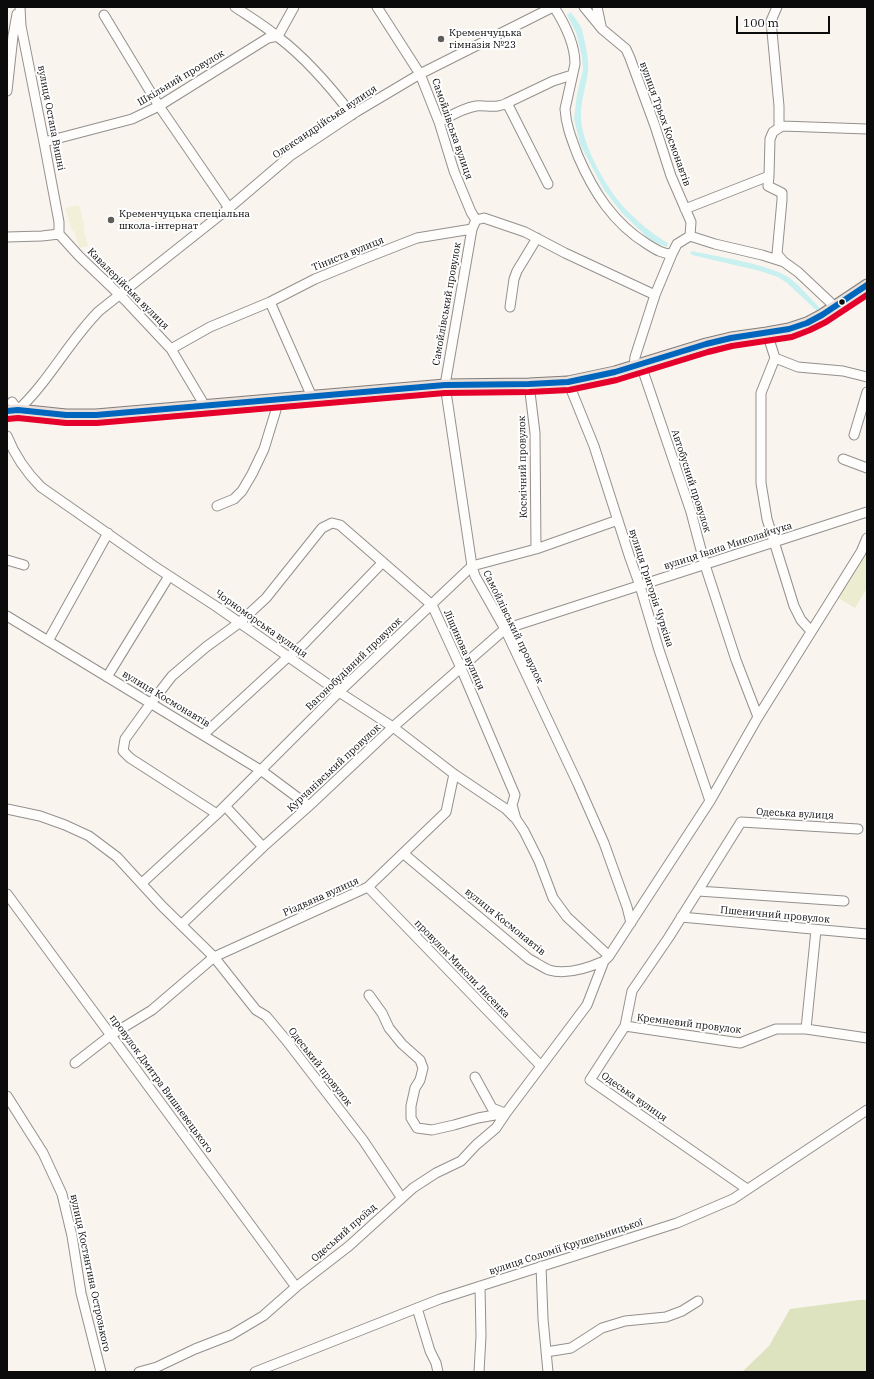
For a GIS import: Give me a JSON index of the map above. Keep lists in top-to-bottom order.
{
  "streets": {
    "street": [
      "Шкільний провулок",
      "вулиця Остапа Вишні",
      "Олександрійська вулиця",
      "вулиця Трьох Космонавтів",
      "Самойлівська вулиця",
      "Тіниста вулиця",
      "Кавалерійська вулиця",
      "Самойлівський провулок",
      "Космічний провулок",
      "Автобусний провулок",
      "вулиця Івана Миколайчука",
      "вулиця Григорія Чуркіна",
      "Чорноморська вулиця",
      "Ліщинова вулиця",
      "Вагонобудівний провулок",
      "вулиця Космонавтів",
      "Курчанівський провулок",
      "Одеська вулиця",
      "Різдвяна вулиця",
      "Пшеничний провулок",
      "провулок Миколи Лисенка",
      "Кремневий провулок",
      "Одеський провулок",
      "провулок Дмитра Вишневецького",
      "Одеський проїзд",
      "вулиця Соломії Крушельницької",
      "вулиця Костянтина Острозького"
    ]
  },
  "crossings": [
    ["Шкільний провулок", "вулиця Остапа Вишні"],
    ["вулиця Остапа Вишні", "Кавалерійська вулиця"],
    ["Олександрійська вулиця", "Самойлівська вулиця"],
    ["Олександрійська вулиця", "Кавалерійська вулиця"],
    ["Тіниста вулиця", "Кавалерійська вулиця"],
    ["Тіниста вулиця", "Самойлівський провулок"],
    ["Самойлівський провулок", "вулиця Івана Миколайчука"],
    ["Самойлівський провулок", "Вагонобудівний провулок"],
    ["Самойлівський провулок", "Курчанівський провулок"],
    ["Самойлівський провулок", "Одеський проїзд"],
    ["Космічний провулок", "Вагонобудівний провулок"],
    ["Автобусний провулок", "вулиця Івана Миколайчука"],
    ["Автобусний провулок", "Одеський проїзд"],
    ["вулиця Івана Миколайчука", "вулиця Григорія Чуркіна"],
    ["вулиця Івана Миколайчука", "Курчанівський провулок"],
    ["вулиця Григорія Чуркіна", "Вагонобудівний провулок"],
    ["вулиця Григорія Чуркіна", "Одеський проїзд"],
    ["Чорноморська вулиця", "Ліщинова вулиця"],
    ["Чорноморська вулиця", "Вагонобудівний провулок"],
    ["Чорноморська вулиця", "Курчанівський провулок"],
    ["Чорноморська вулиця", "Різдвяна вулиця"],
    ["Ліщинова вулиця", "Вагонобудівний провулок"],
    ["Ліщинова вулиця", "вулиця Космонавтів"],
    ["Ліщинова вулиця", "Курчанівський провулок"],
    ["Ліщинова вулиця", "Одеський проїзд"],
    ["Вагонобудівний провулок", "вулиця Космонавтів"],
    ["вулиця Космонавтів", "Курчанівський провулок"],
    ["вулиця Космонавтів", "Різдвяна вулиця"],
    ["вулиця Космонавтів", "Одеський проїзд"],
    ["Одеська вулиця", "Пшеничний провулок"],
    ["Одеська вулиця", "Кремневий провулок"],
    ["Одеська вулиця", "вулиця Соломії Крушельницької"],
    ["Різдвяна вулиця", "провулок Миколи Лисенка"],
    ["Різдвяна вулиця", "Одеський провулок"],
    ["Різдвяна вулиця", "провулок Дмитра Вишневецького"],
    ["провулок Миколи Лисенка", "Одеський проїзд"],
    ["Одеський провулок", "Одеський проїзд"],
    ["провулок Дмитра Вишневецького", "Одеський проїзд"]
  ],
  "places": ["Кременчуцька гімназія №23", "Кременчуцька спеціальна школа-інтернат"],
  "scale_bar": "100 m"
}
